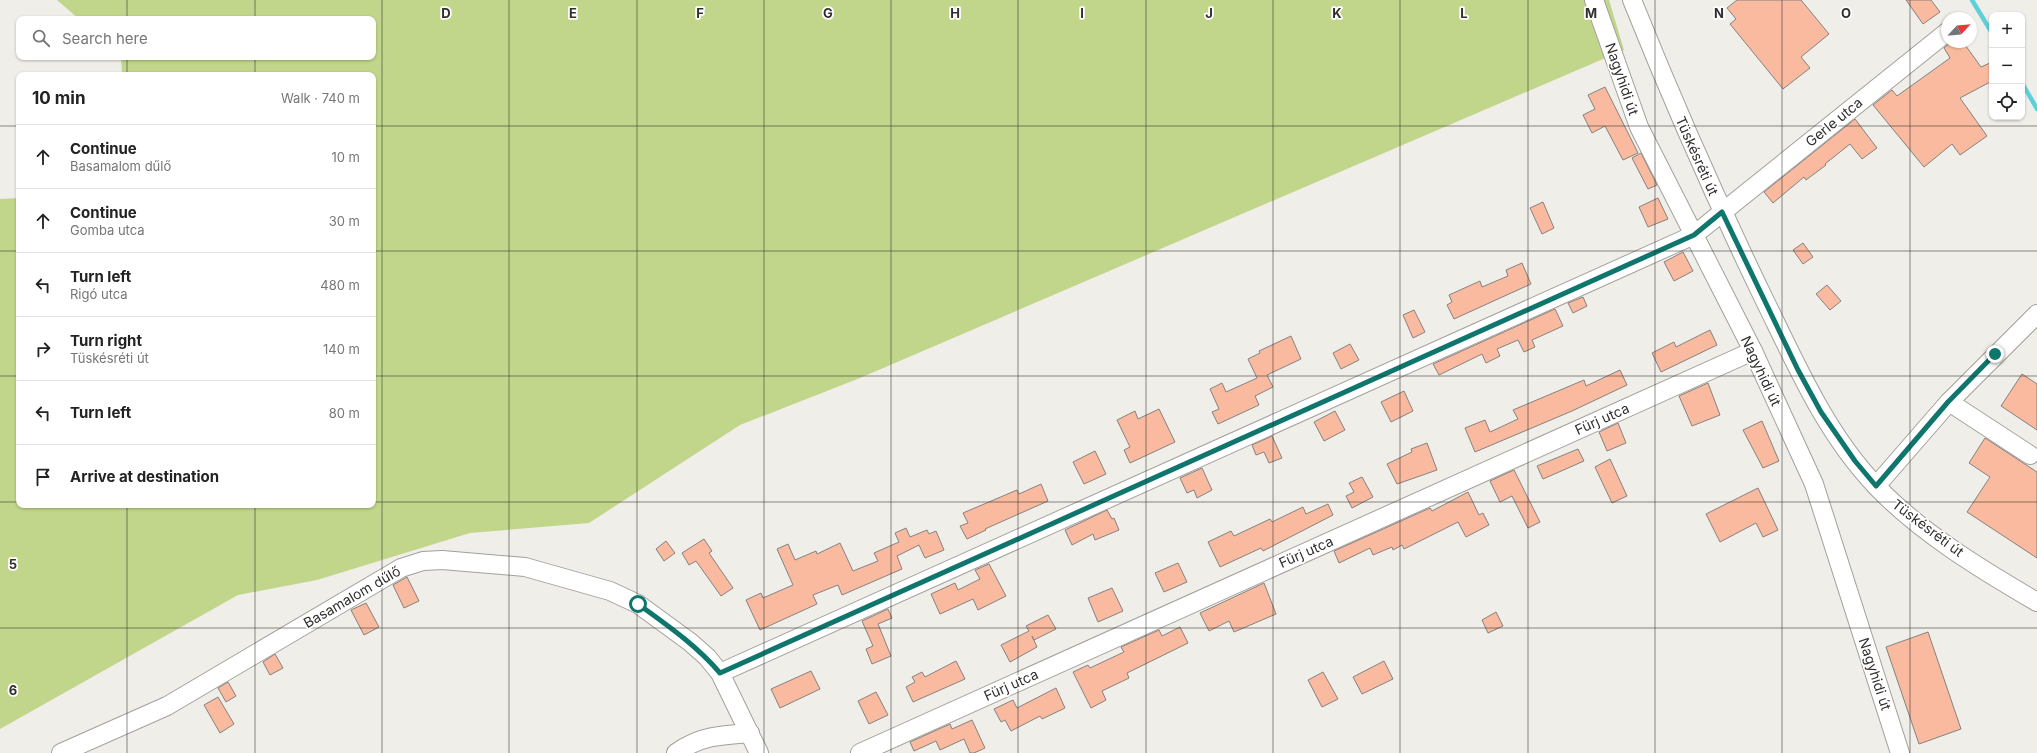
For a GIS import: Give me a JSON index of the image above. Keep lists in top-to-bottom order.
{
  "streets": {
    "street": [
      "Nagyhidi út",
      "Gerle utca",
      "Tüskésréti út",
      "Fürj utca",
      "Basamalom dűlő"
    ]
  },
  "crossings": [
    ["Nagyhidi út", "Gerle utca"],
    ["Nagyhidi út", "Fürj utca"],
    ["Gerle utca", "Tüskésréti út"],
    ["Gerle utca", "Basamalom dűlő"]
  ],
  "north": "top right",
  "page": {
    "map_buttons": ["+", "−"],
    "search": "Search here",
    "heading": ["10 min", "Walk · 740 m"],
    "list": [
      ["Continue", "Basamalom dűlő", "10 m"],
      ["Continue", "Gomba utca", "30 m"],
      ["Turn left", "Rigó utca", "480 m"],
      ["Turn right", "Tüskésréti út", "140 m"],
      ["Turn left", "80 m"],
      "Arrive at destination"
    ]
  },
  "grid": {
    "columns": [
      "D",
      "E",
      "F",
      "G",
      "H",
      "I",
      "J",
      "K",
      "L",
      "M",
      "N",
      "O"
    ],
    "rows": ["5", "6"]
  }
}
